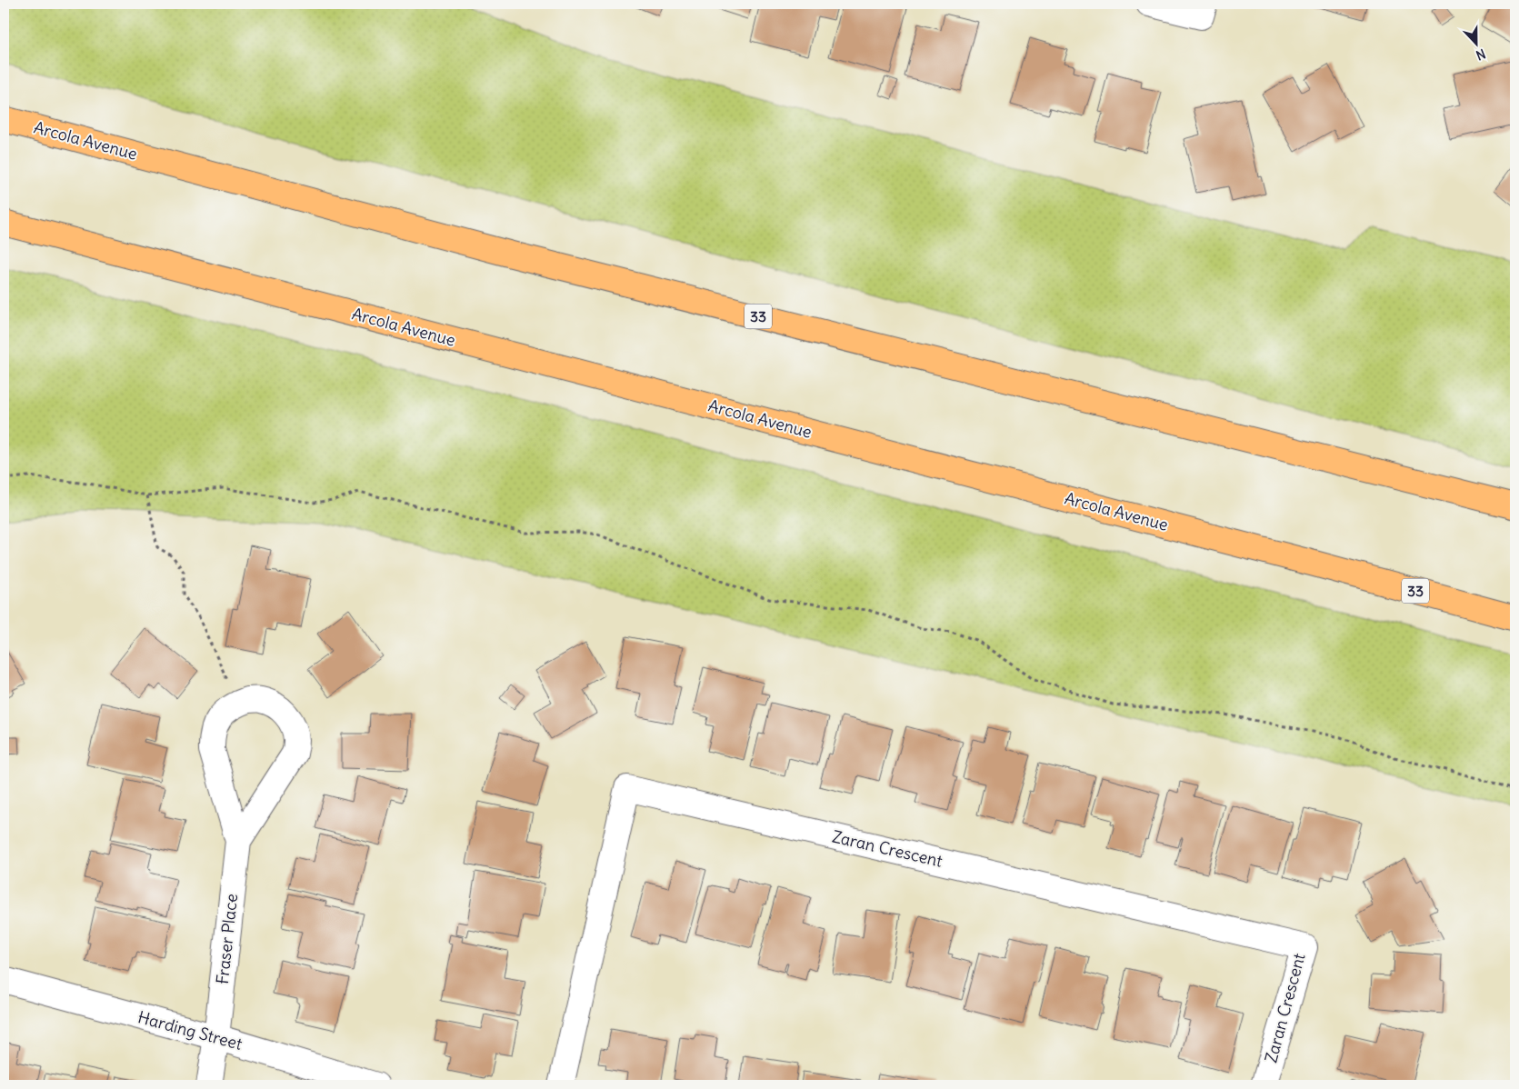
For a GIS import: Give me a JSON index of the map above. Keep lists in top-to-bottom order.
{
  "streets": {
    "main road": ["Arcola Avenue", "33"],
    "street": ["Zaran Crescent", "Fraser Place", "Harding Street"]
  },
  "crossings": [
    ["Fraser Place", "Harding Street"]
  ],
  "north": "bottom"
}
